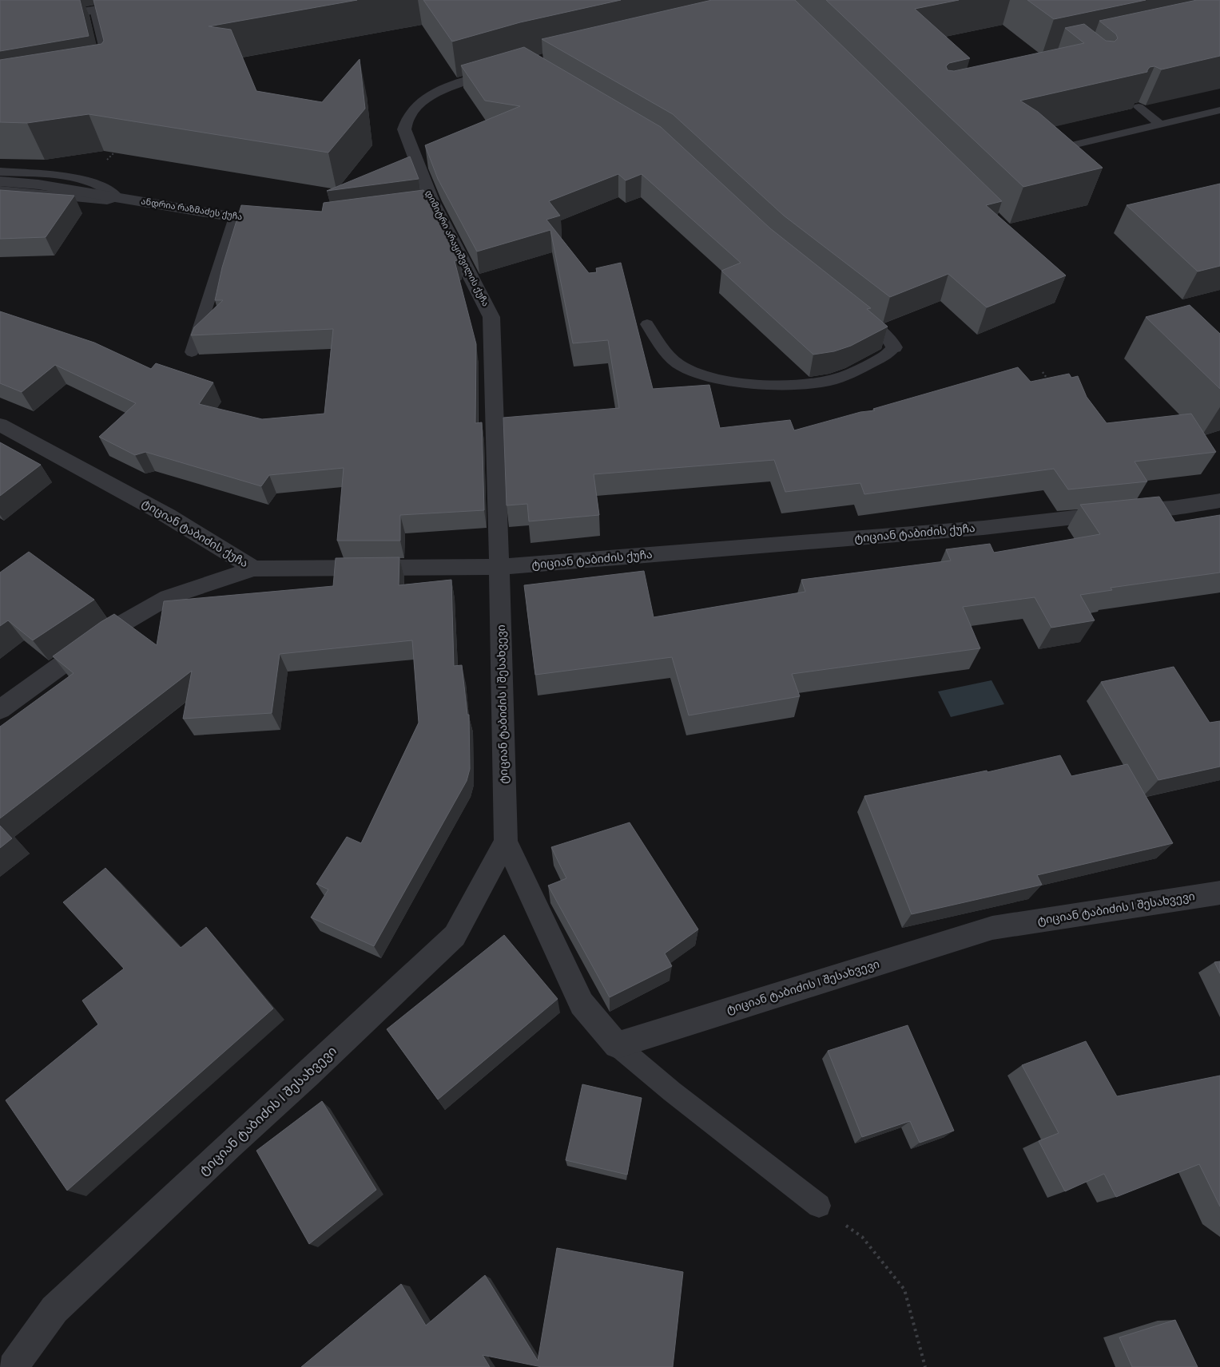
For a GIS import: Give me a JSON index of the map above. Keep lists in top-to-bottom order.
{
  "streets": {
    "street": [
      "ანდრია რაზმაძეს ქუჩა",
      "დიმიტრი არაყიშვილის ქუჩა",
      "ტიციან ტაბიძის ქუჩა",
      "ტიციან ტაბიძის I შესახვევი"
    ]
  },
  "crossings": [
    ["დიმიტრი არაყიშვილის ქუჩა", "ტიციან ტაბიძის ქუჩა"],
    ["დიმიტრი არაყიშვილის ქუჩა", "ტიციან ტაბიძის I შესახვევი"],
    ["ტიციან ტაბიძის ქუჩა", "ტიციან ტაბიძის I შესახვევი"]
  ]
}
